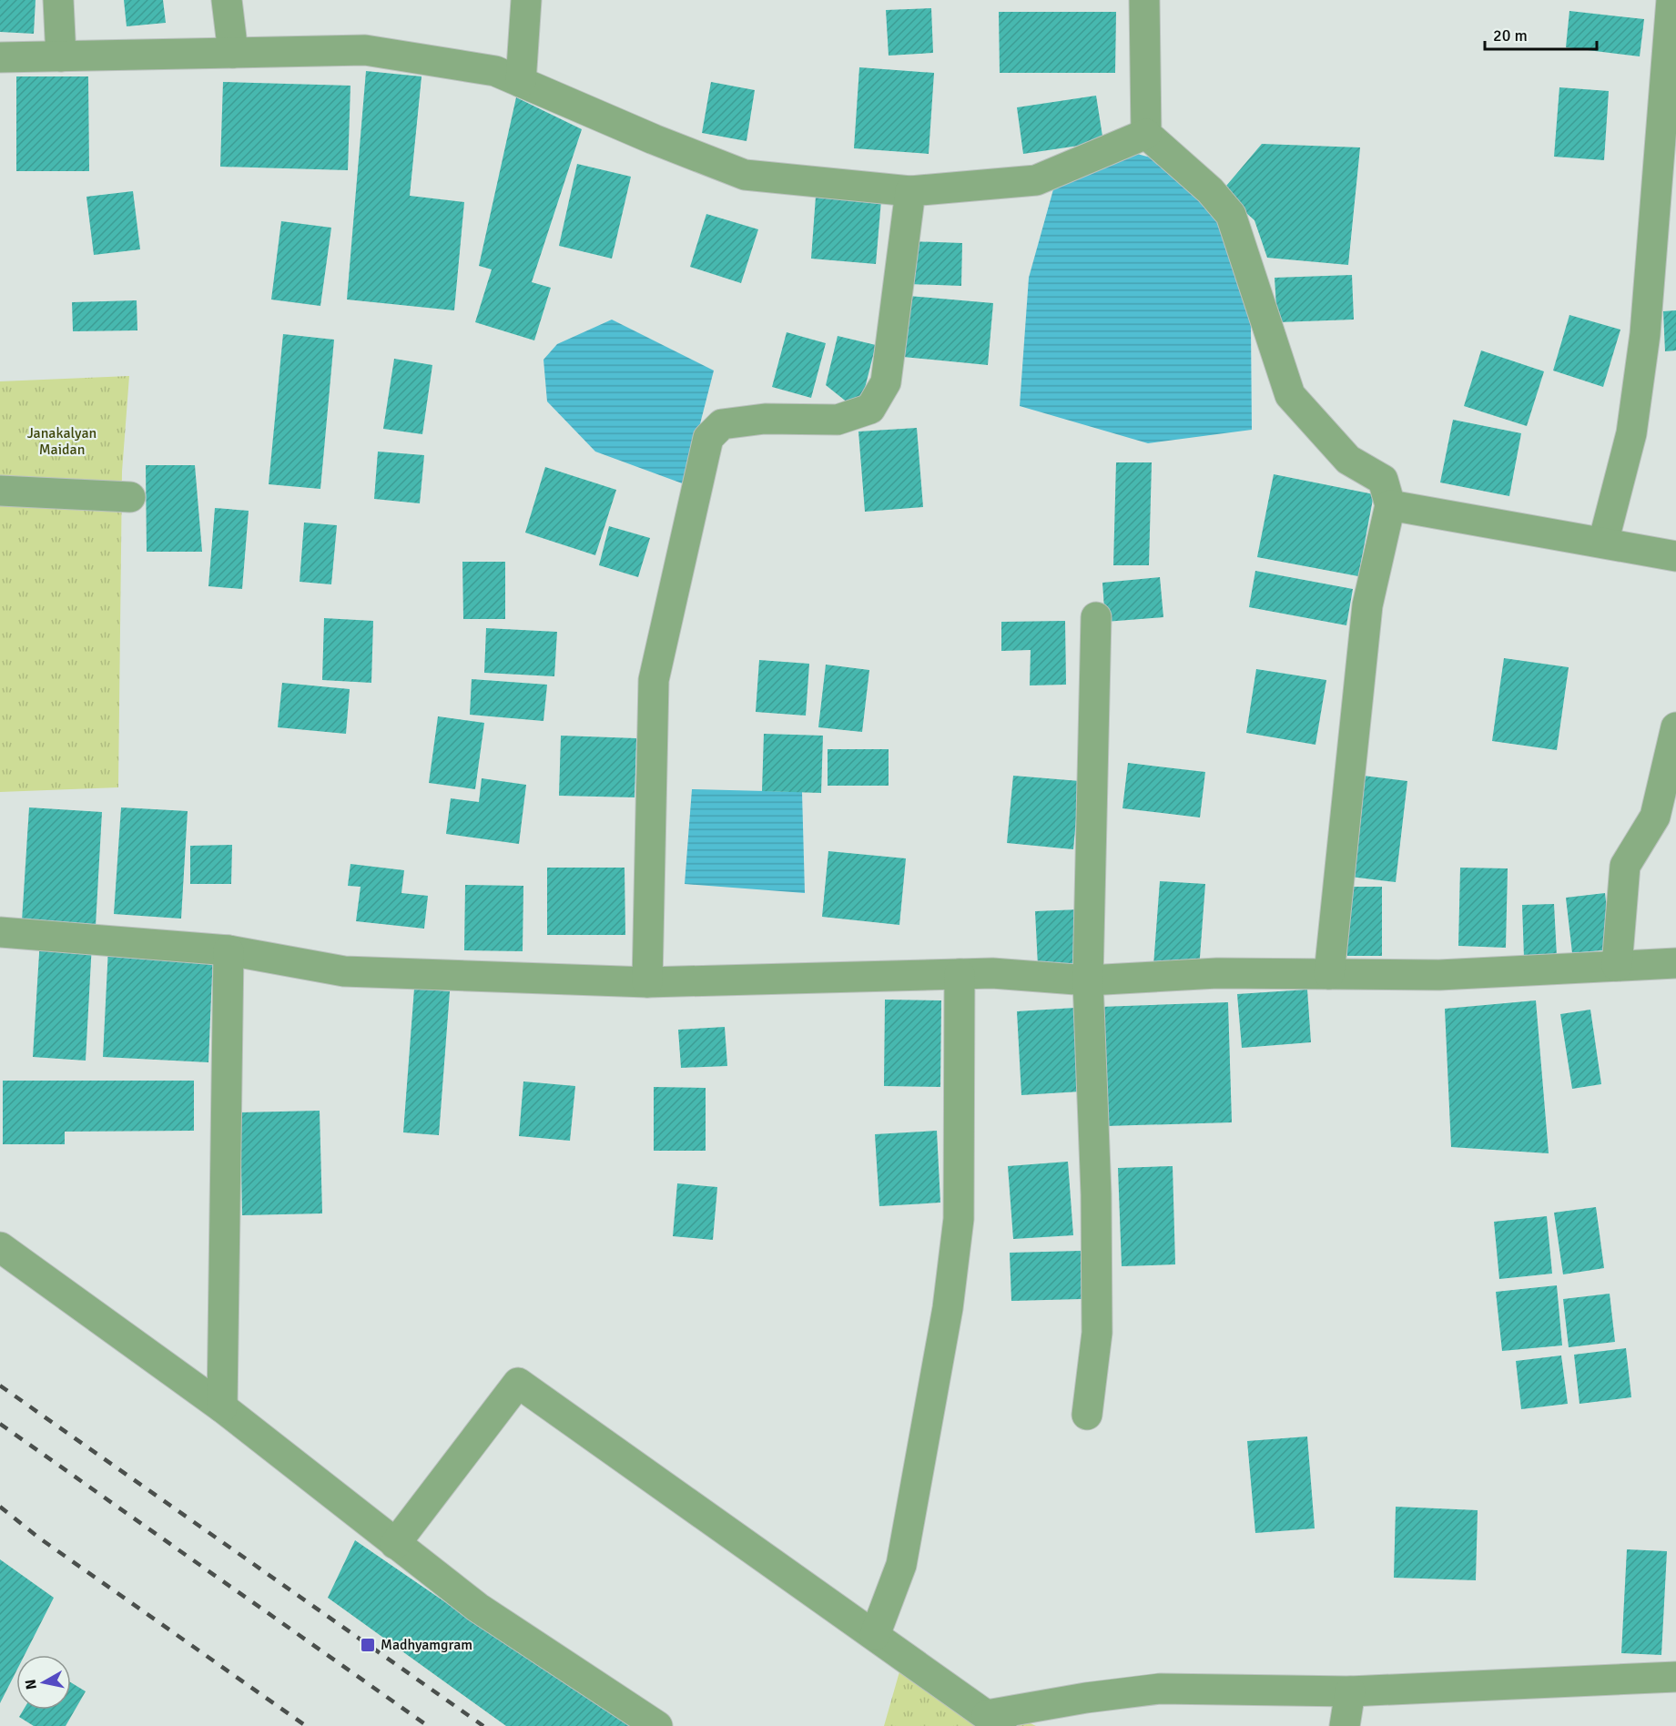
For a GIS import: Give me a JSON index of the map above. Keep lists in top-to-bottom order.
{
  "parks": ["Janakalyan Maidan"],
  "places": {
    "transit": ["Madhyamgram"]
  },
  "scale_bar": "20 m",
  "north": "left"
}
